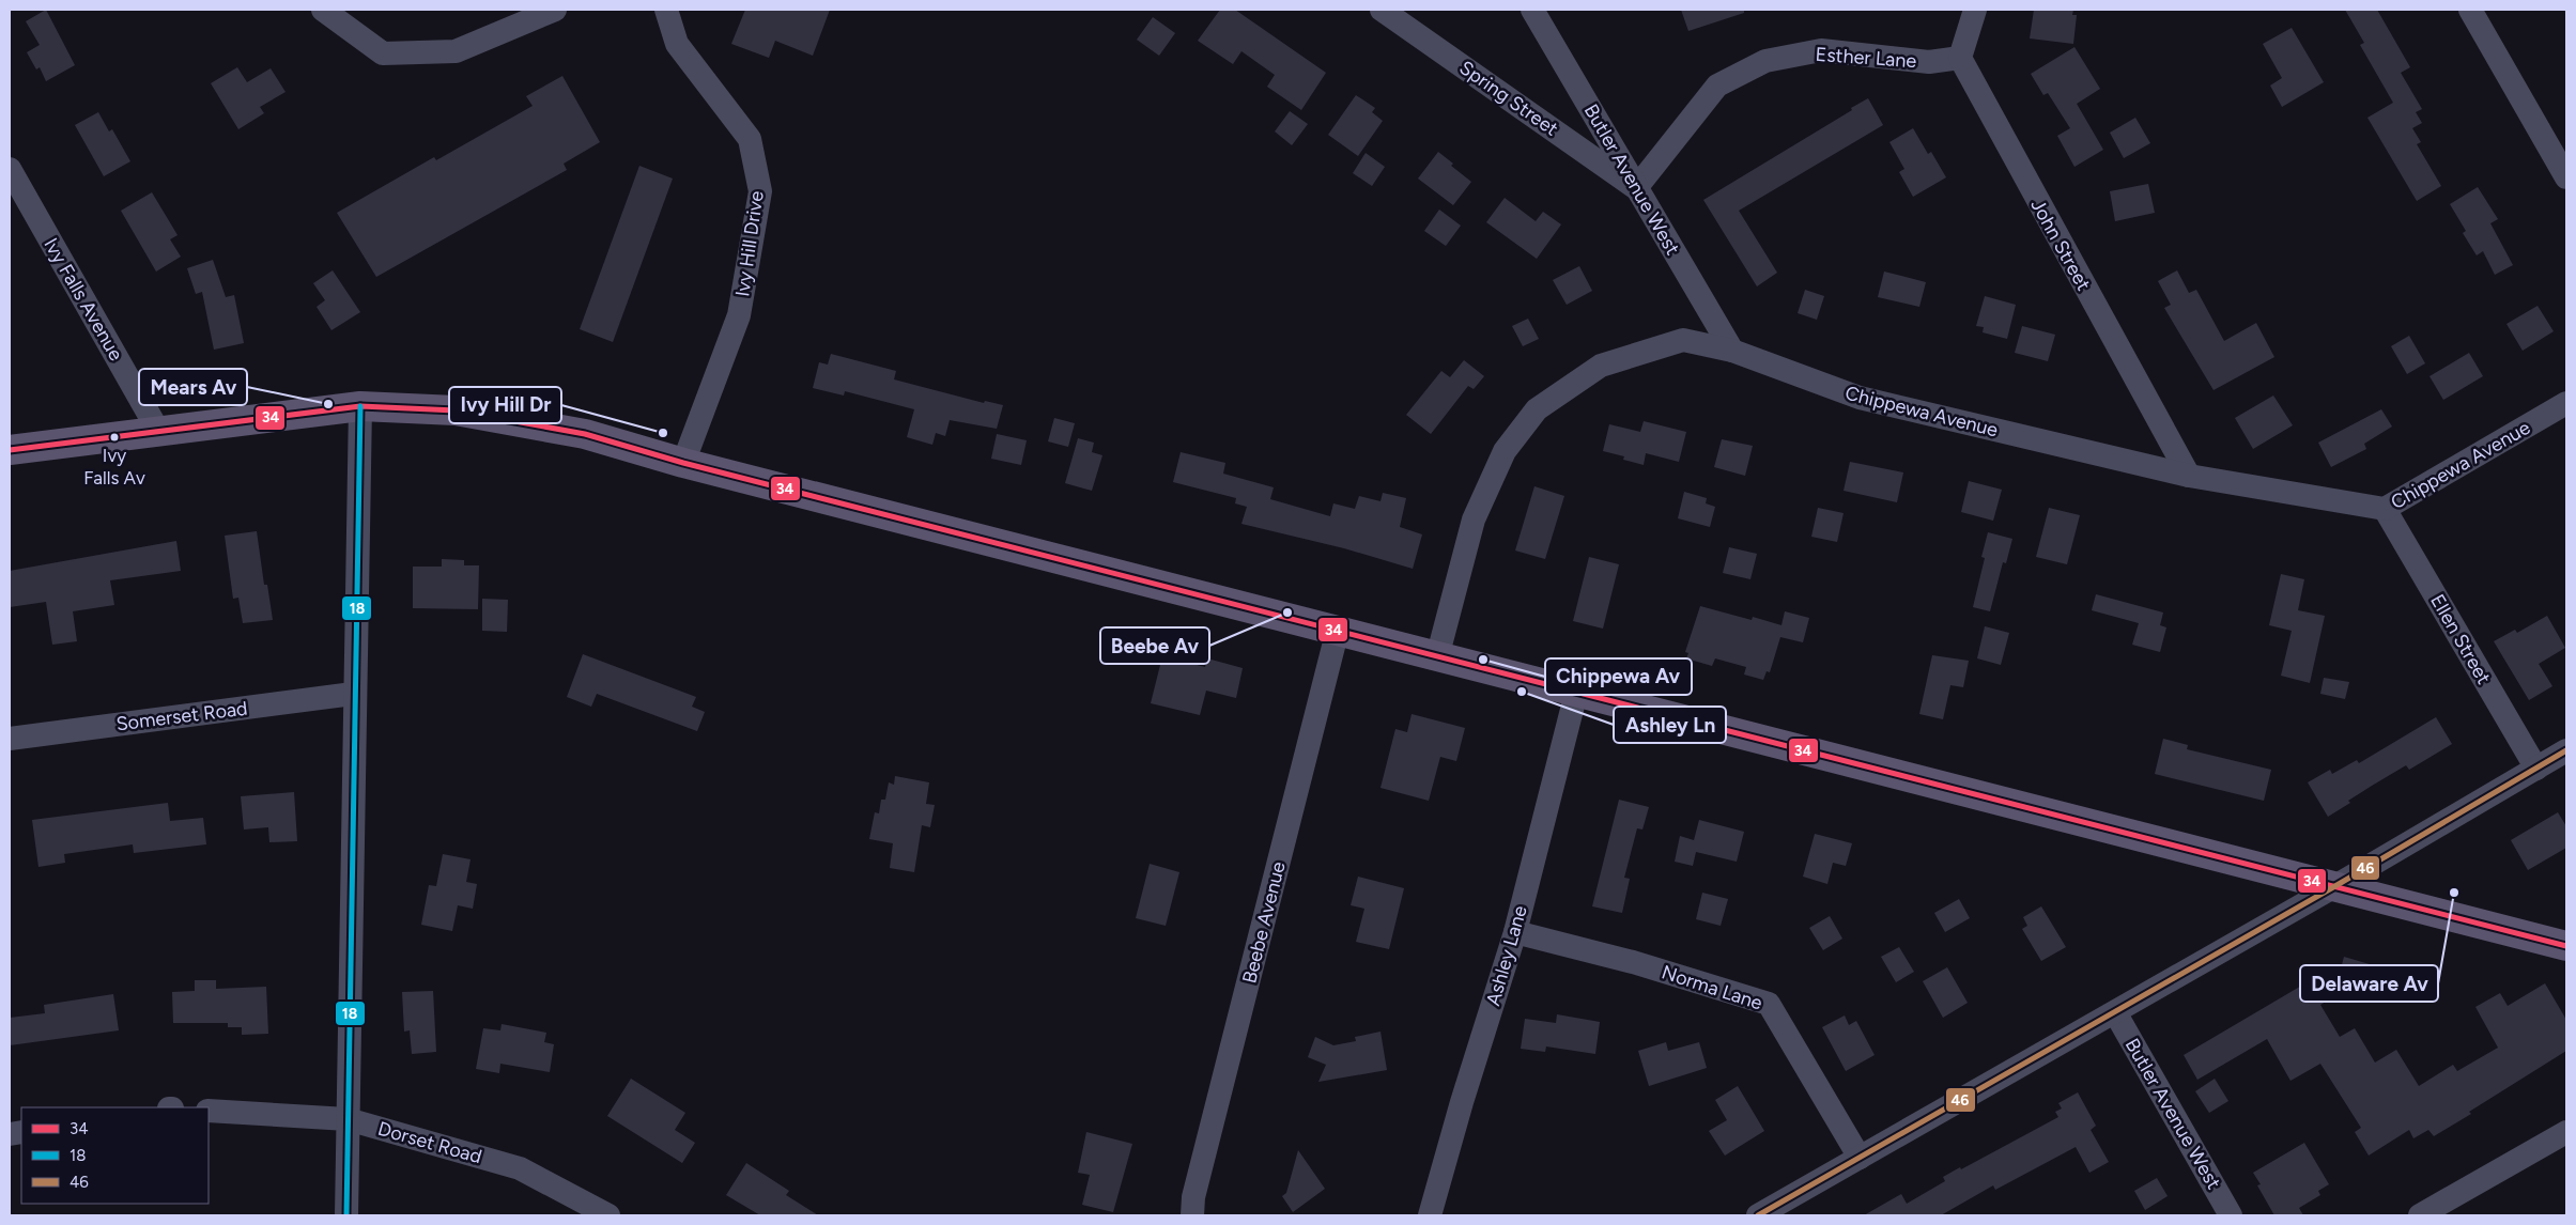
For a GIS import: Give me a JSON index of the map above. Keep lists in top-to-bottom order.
{
  "streets": {
    "street": [
      "Esther Lane",
      "Spring Street",
      "Butler Avenue West",
      "Ivy Hill Drive",
      "John Street",
      "Ivy Falls Avenue",
      "Chippewa Avenue",
      "Ellen Street",
      "Somerset Road",
      "Beebe Avenue",
      "Ashley Lane",
      "Norma Lane",
      "Dorset Road"
    ]
  },
  "crossings": [
    ["Esther Lane", "Spring Street"],
    ["Esther Lane", "Butler Avenue West"],
    ["Esther Lane", "John Street"],
    ["Spring Street", "Butler Avenue West"],
    ["Butler Avenue West", "Chippewa Avenue"],
    ["John Street", "Chippewa Avenue"],
    ["Chippewa Avenue", "Ellen Street"],
    ["Ashley Lane", "Norma Lane"]
  ],
  "places": [
    "Mears Av",
    "Ivy Hill Dr",
    "Ivy Falls Av",
    "Beebe Av",
    "Chippewa Av",
    "Ashley Ln",
    "Delaware Av"
  ],
  "lines": ["transit line 34", "transit line 18", "transit line 46"],
  "legend": ["34", "18", "46"]
}
